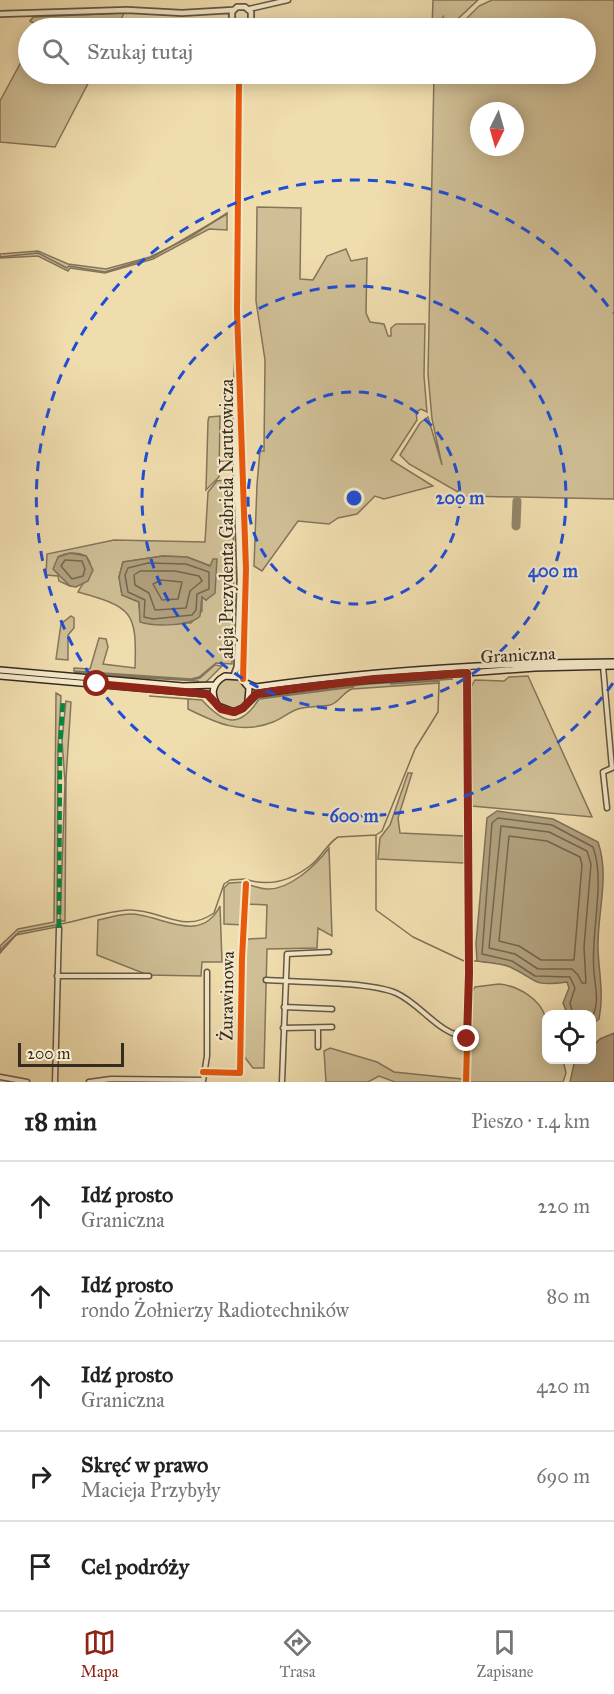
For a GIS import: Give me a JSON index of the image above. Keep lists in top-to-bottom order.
{
  "streets": {
    "main road": ["Graniczna"],
    "street": ["aleja Prezydenta Gabriela Narutowicza", "Żurawinowa"]
  },
  "crossings": [
    ["aleja Prezydenta Gabriela Narutowicza", "Graniczna"]
  ],
  "scale_bar": "200 m",
  "north": "bottom",
  "page": {
    "search": "Szukaj tutaj",
    "scale": "200 m",
    "heading": ["18 min", "Pieszo · 1.4 km"],
    "list": [
      ["Idź prosto", "Graniczna", "220 m"],
      ["Idź prosto", "rondo Żołnierzy Radiotechników", "80 m"],
      ["Idź prosto", "Graniczna", "420 m"],
      ["Skręć w prawo", "Macieja Przybyły", "690 m"],
      "Cel podróży"
    ],
    "nav": ["Mapa", "Trasa", "Zapisane"]
  },
  "rings": ["200 m", "400 m", "600 m"]
}
